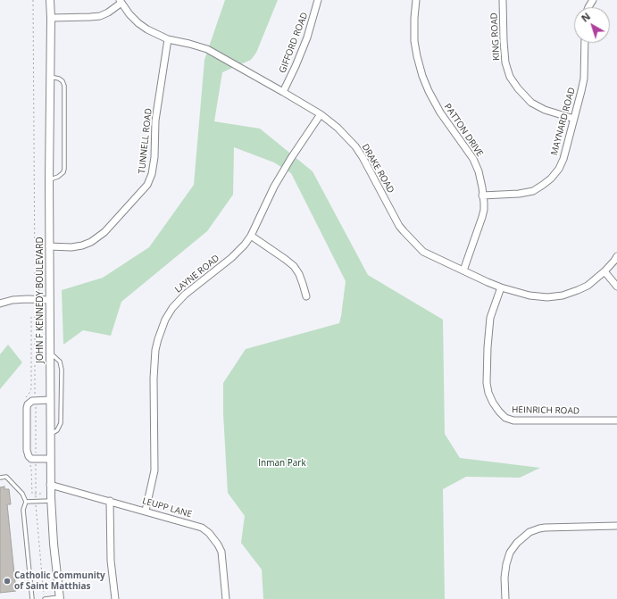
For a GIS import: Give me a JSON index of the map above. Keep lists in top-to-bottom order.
{
  "streets": {
    "street": [
      "KING ROAD",
      "GIFFORD ROAD",
      "MAYNARD ROAD",
      "PATTON DRIVE",
      "TUNNELL ROAD",
      "DRAKE ROAD",
      "LAYNE ROAD",
      "JOHN F KENNEDY BOULEVARD",
      "HEINRICH ROAD",
      "LEUPP LANE"
    ]
  },
  "crossings": [
    ["KING ROAD", "MAYNARD ROAD"],
    ["GIFFORD ROAD", "DRAKE ROAD"],
    ["MAYNARD ROAD", "PATTON DRIVE"],
    ["PATTON DRIVE", "DRAKE ROAD"],
    ["TUNNELL ROAD", "DRAKE ROAD"],
    ["TUNNELL ROAD", "JOHN F KENNEDY BOULEVARD"],
    ["DRAKE ROAD", "LAYNE ROAD"],
    ["DRAKE ROAD", "HEINRICH ROAD"],
    ["LAYNE ROAD", "LEUPP LANE"],
    ["JOHN F KENNEDY BOULEVARD", "LEUPP LANE"]
  ],
  "parks": ["Inman Park"],
  "places": ["Catholic Community of Saint Matthias"],
  "north": "top left"
}
